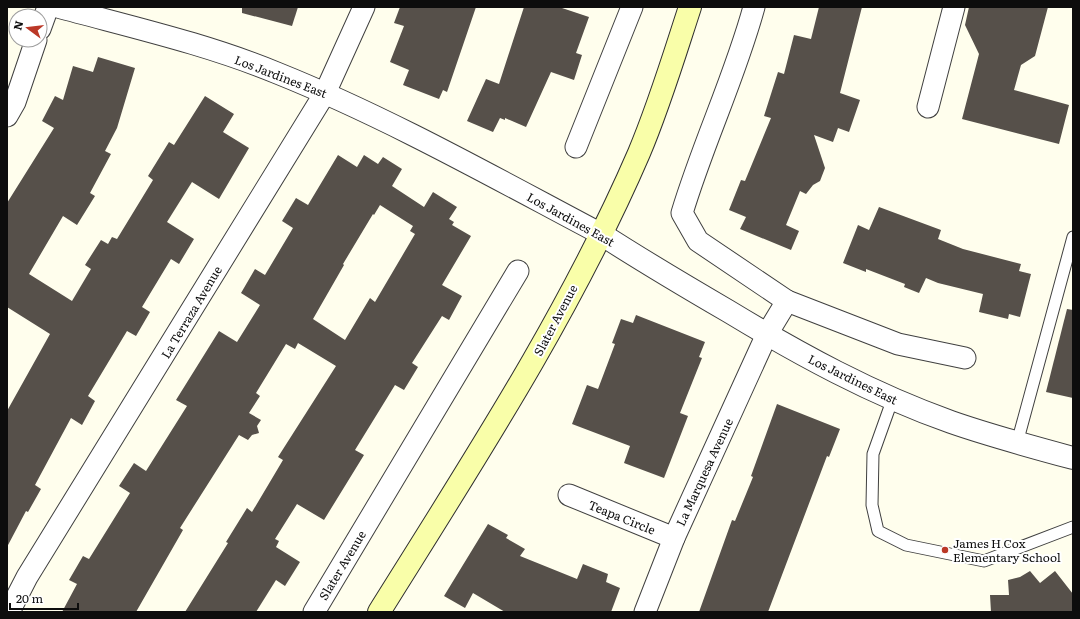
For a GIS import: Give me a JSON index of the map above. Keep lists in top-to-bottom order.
{
  "streets": {
    "main road": ["Slater Avenue"],
    "street": [
      "Los Jardines East",
      "La Terraza Avenue",
      "La Marquesa Avenue",
      "Teapa Circle"
    ]
  },
  "crossings": [
    ["Los Jardines East", "La Terraza Avenue"],
    ["Los Jardines East", "Slater Avenue"],
    ["Los Jardines East", "La Marquesa Avenue"],
    ["La Marquesa Avenue", "Teapa Circle"]
  ],
  "places": ["James H Cox Elementary School"],
  "scale_bar": "20 m",
  "north": "left"
}
